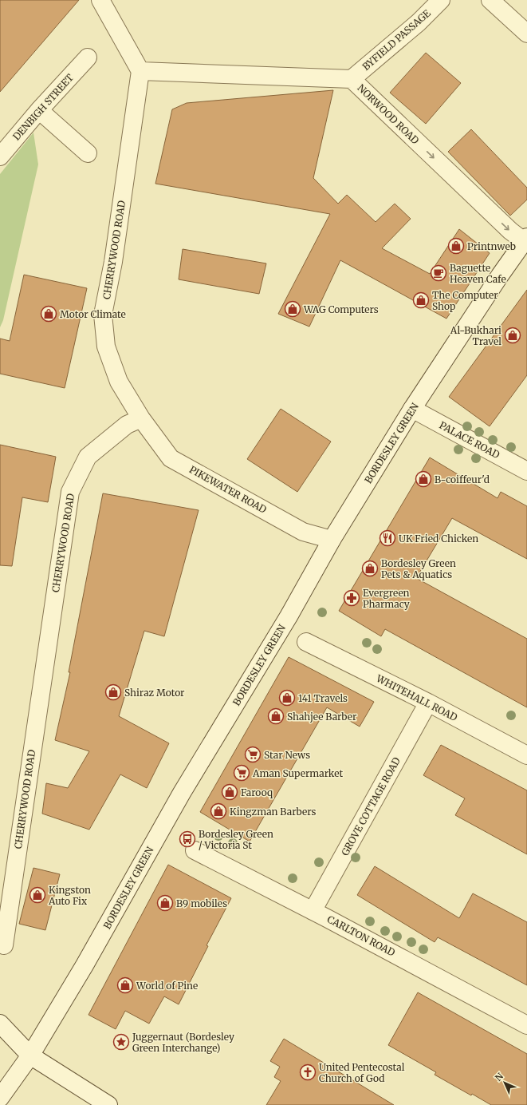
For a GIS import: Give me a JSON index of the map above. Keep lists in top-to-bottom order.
{
  "streets": {
    "street": [
      "BYFIELD PASSAGE",
      "DENBIGH STREET",
      "NORWOOD ROAD",
      "CHERRYWOOD ROAD",
      "PALACE ROAD",
      "BORDESLEY GREEN",
      "PIKEWATER ROAD",
      "WHITEHALL ROAD",
      "GROVE COTTAGE ROAD",
      "CARLTON ROAD"
    ]
  },
  "crossings": [
    ["BYFIELD PASSAGE", "NORWOOD ROAD"],
    ["NORWOOD ROAD", "CHERRYWOOD ROAD"],
    ["NORWOOD ROAD", "BORDESLEY GREEN"],
    ["CHERRYWOOD ROAD", "PIKEWATER ROAD"],
    ["PALACE ROAD", "BORDESLEY GREEN"],
    ["BORDESLEY GREEN", "PIKEWATER ROAD"],
    ["WHITEHALL ROAD", "GROVE COTTAGE ROAD"],
    ["GROVE COTTAGE ROAD", "CARLTON ROAD"]
  ],
  "one_way": ["NORWOOD ROAD"],
  "places": {
    "shop": [
      "Printnweb",
      "The Computer Shop",
      "WAG Computers",
      "Motor Climate",
      "Al-Bukhari Travel",
      "B-coiffeur'd",
      "Bordesley Green Pets & Aquatics",
      "Shiraz Motor",
      "141 Travels",
      "Shahjee Barber",
      "Farooq",
      "Kingzman Barbers",
      "Kingston Auto Fix",
      "B9 mobiles",
      "World of Pine"
    ],
    "cafe": ["Baguette Heaven Cafe"],
    "restaurant": ["UK Fried Chicken"],
    "pharmacy": ["Evergreen Pharmacy"],
    "supermarket": ["Star News", "Aman Supermarket"],
    "bus stop": ["Bordesley Green / Victoria St"],
    "place": ["Juggernaut (Bordesley Green Interchange)"],
    "church": ["United Pentecostal Church of God"]
  },
  "north": "top left"
}
